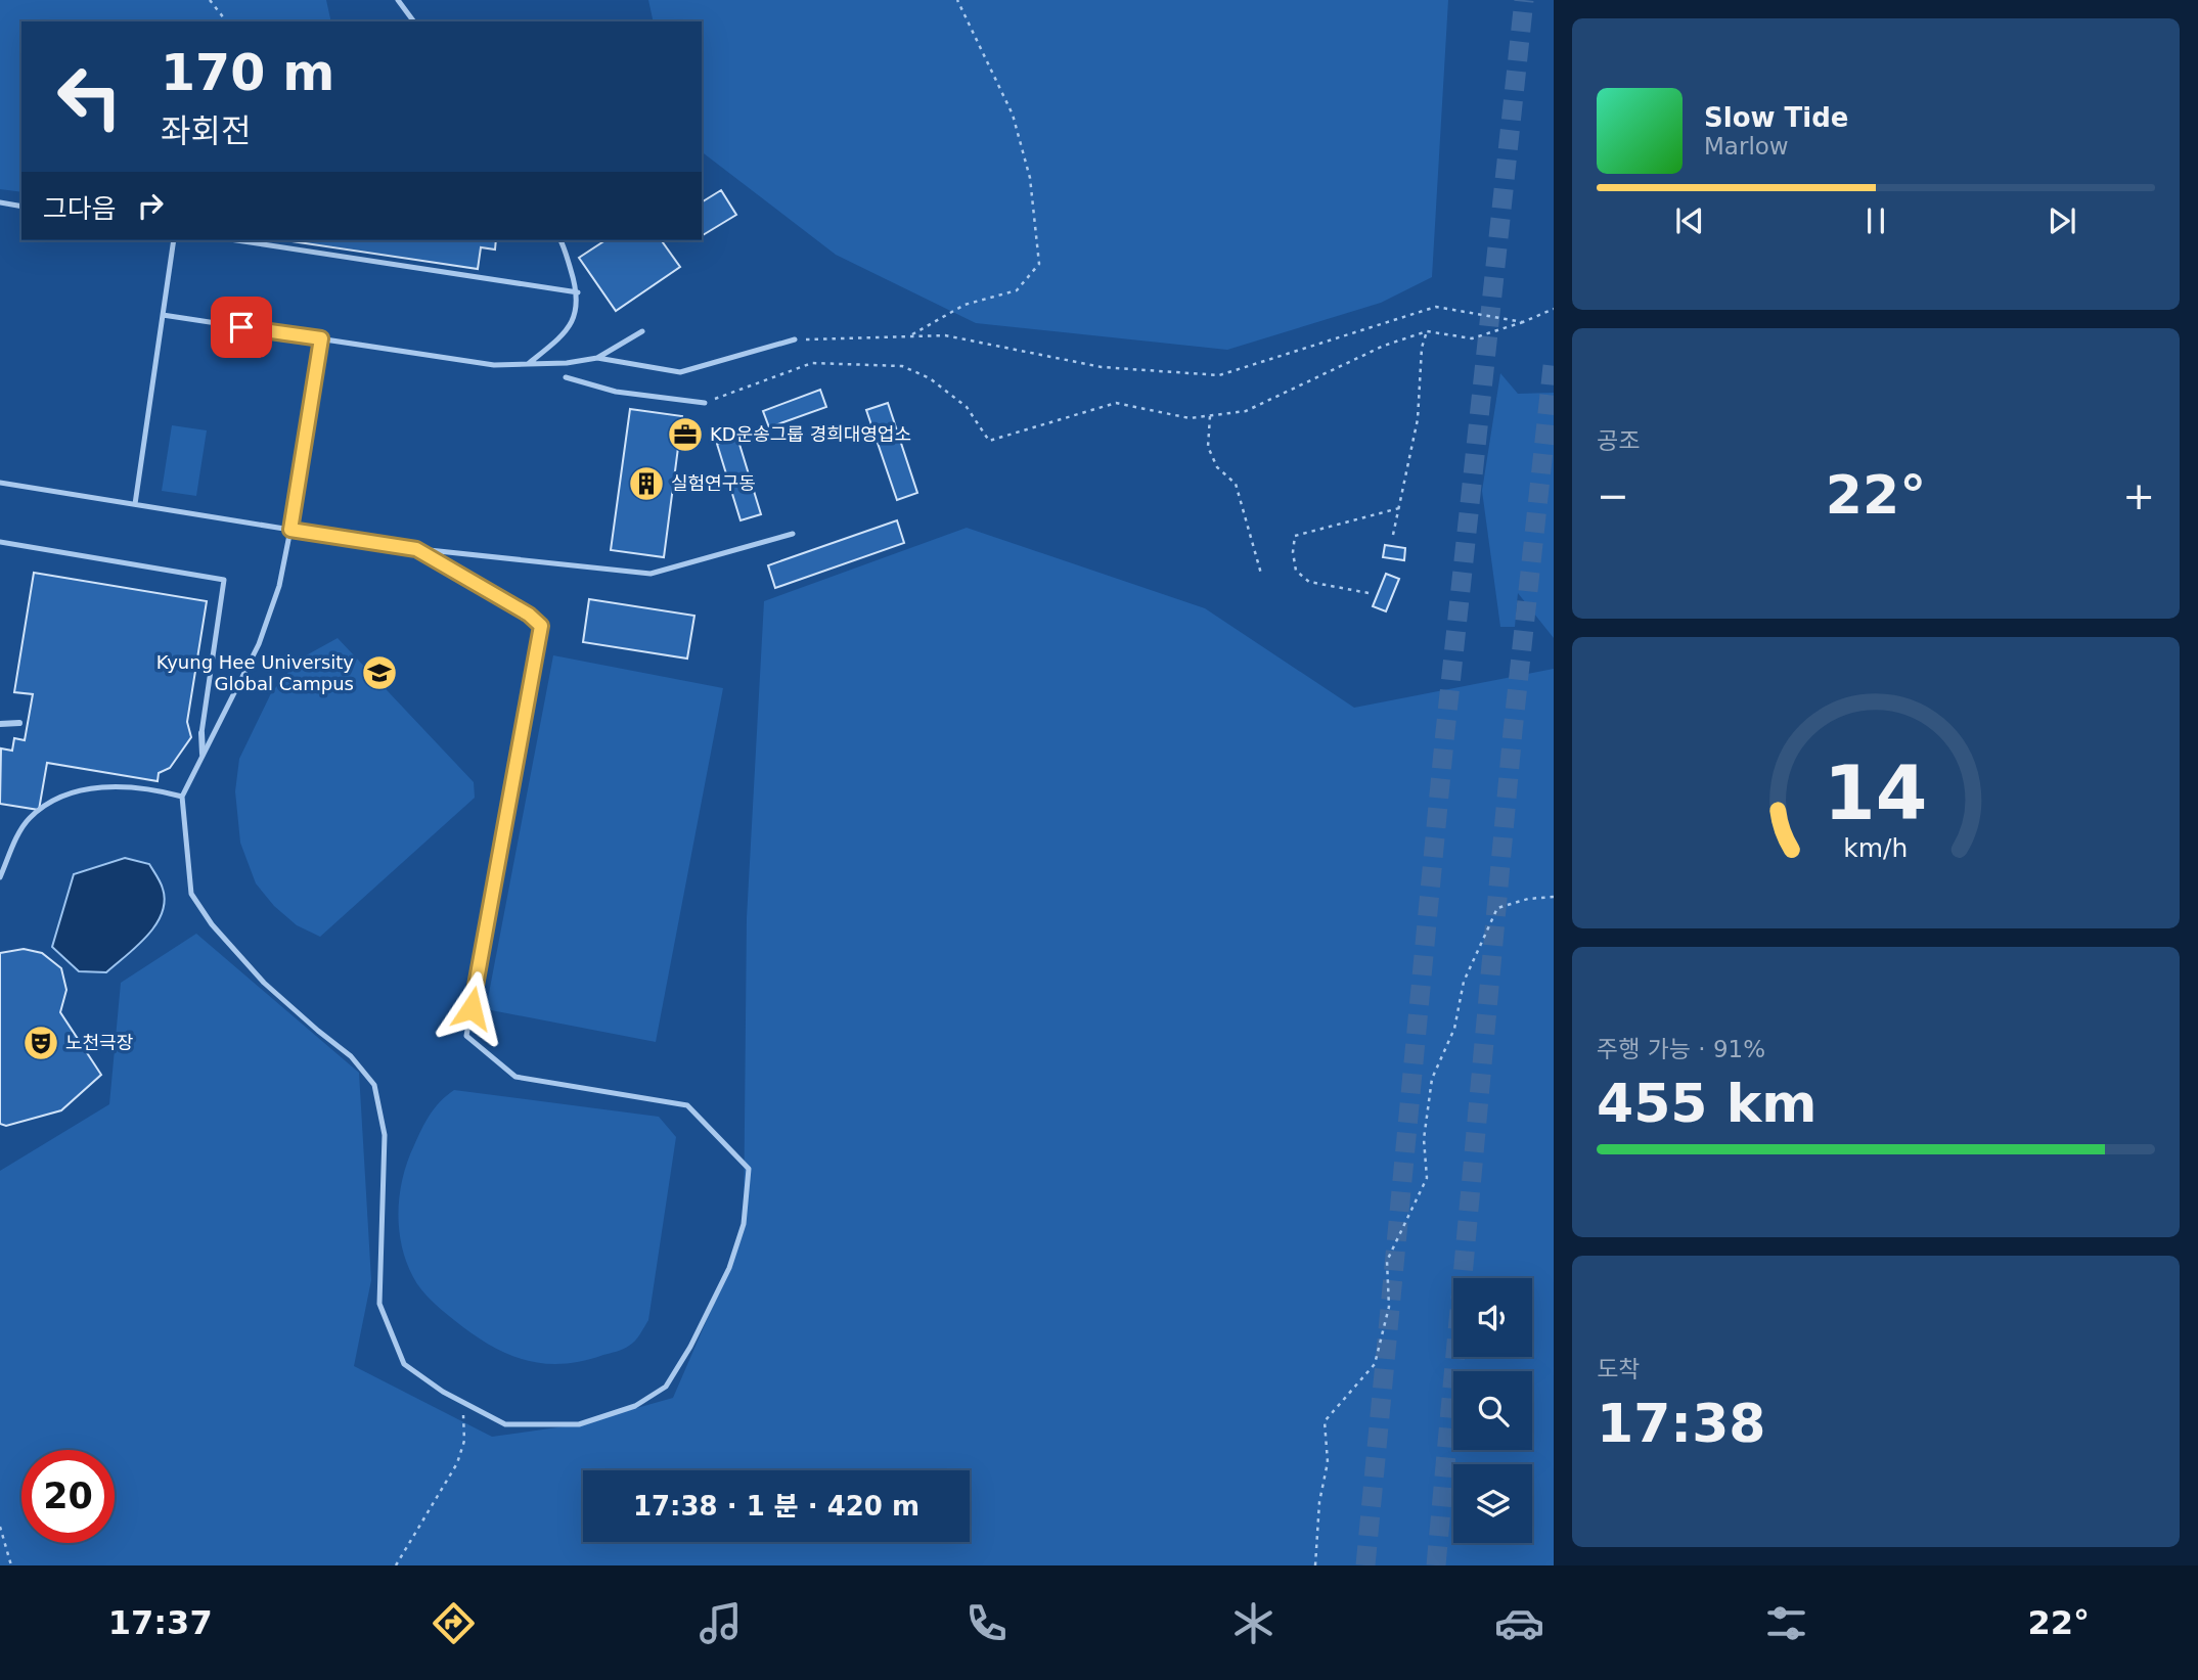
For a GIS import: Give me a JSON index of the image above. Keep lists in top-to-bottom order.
{
  "places": {
    "office": ["KD운송그룹 경희대영업소"],
    "building": ["실험연구동"],
    "school or university": ["Kyung Hee University Global Campus"],
    "theatre": ["노천극장"]
  },
  "page": {
    "turn": ["170 m", "좌회전"],
    "song": ["Slow Tide", "Marlow"],
    "then": "그다음",
    "tile": [
      "공조",
      ["주행 가능 · 91%", "455 km"],
      ["도착", "17:38"]
    ],
    "heat": ["−", "22°", "+"],
    "limit": "20",
    "trip": "17:38 · 1 분 · 420 m",
    "tabs": ["17:37", "22°"],
    "gauge": ["14", "km/h"]
  }
}
